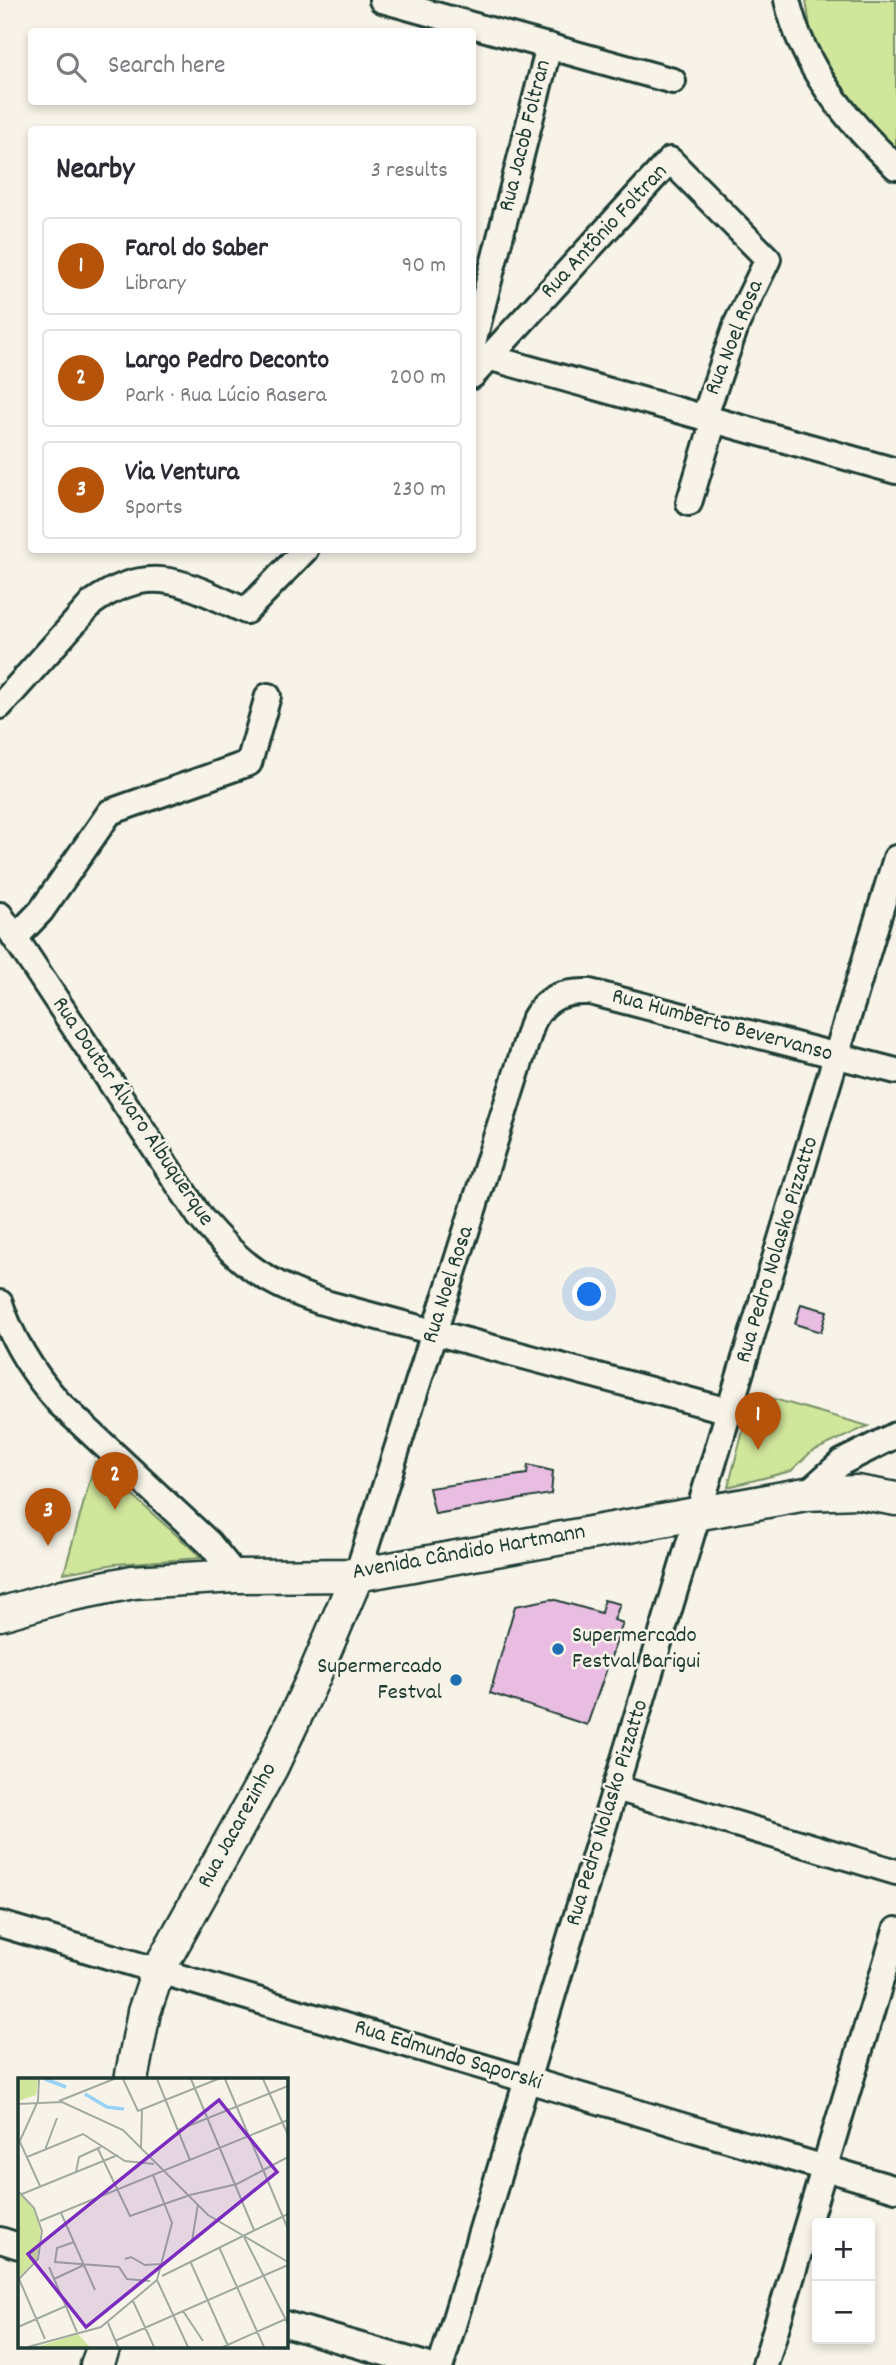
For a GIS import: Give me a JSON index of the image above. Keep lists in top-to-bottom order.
{
  "streets": {
    "main road": ["Avenida Cândido Hartmann", "Rua Jacarezinho"],
    "street": [
      "Rua Jacob Foltran",
      "Rua Antônio Foltran",
      "Rua Noel Rosa",
      "Rua Humberto Bevervanso",
      "Rua Doutor Álvaro Albuquerque",
      "Rua Pedro Nolasko Pizzatto",
      "Rua Edmundo Saporski"
    ]
  },
  "crossings": [
    ["Rua Jacob Foltran", "Rua Antônio Foltran"],
    ["Rua Antônio Foltran", "Rua Noel Rosa"],
    ["Rua Noel Rosa", "Rua Humberto Bevervanso"],
    ["Rua Noel Rosa", "Rua Doutor Álvaro Albuquerque"],
    ["Rua Noel Rosa", "Avenida Cândido Hartmann"],
    ["Rua Noel Rosa", "Rua Jacarezinho"],
    ["Rua Humberto Bevervanso", "Rua Pedro Nolasko Pizzatto"],
    ["Rua Doutor Álvaro Albuquerque", "Rua Pedro Nolasko Pizzatto"],
    ["Rua Pedro Nolasko Pizzatto", "Avenida Cândido Hartmann"],
    ["Rua Pedro Nolasko Pizzatto", "Rua Edmundo Saporski"],
    ["Avenida Cândido Hartmann", "Rua Jacarezinho"],
    ["Rua Jacarezinho", "Rua Edmundo Saporski"]
  ],
  "places": ["Supermercado Festval Barigui", "Supermercado Festval"],
  "page": {
    "search": "Search here",
    "heading": ["Nearby", "3 results"],
    "list": [
      {
        "mark": "1",
        "name": "Farol do Saber",
        "note": "Library",
        "value": "90 m"
      },
      {
        "mark": "2",
        "name": "Largo Pedro Deconto",
        "note": "Park · Rua Lúcio Rasera",
        "value": "200 m"
      },
      {
        "mark": "3",
        "name": "Via Ventura",
        "note": "Sports",
        "value": "230 m"
      }
    ],
    "pins": ["1", "2", "3"],
    "map_buttons": ["+", "−"]
  }
}
